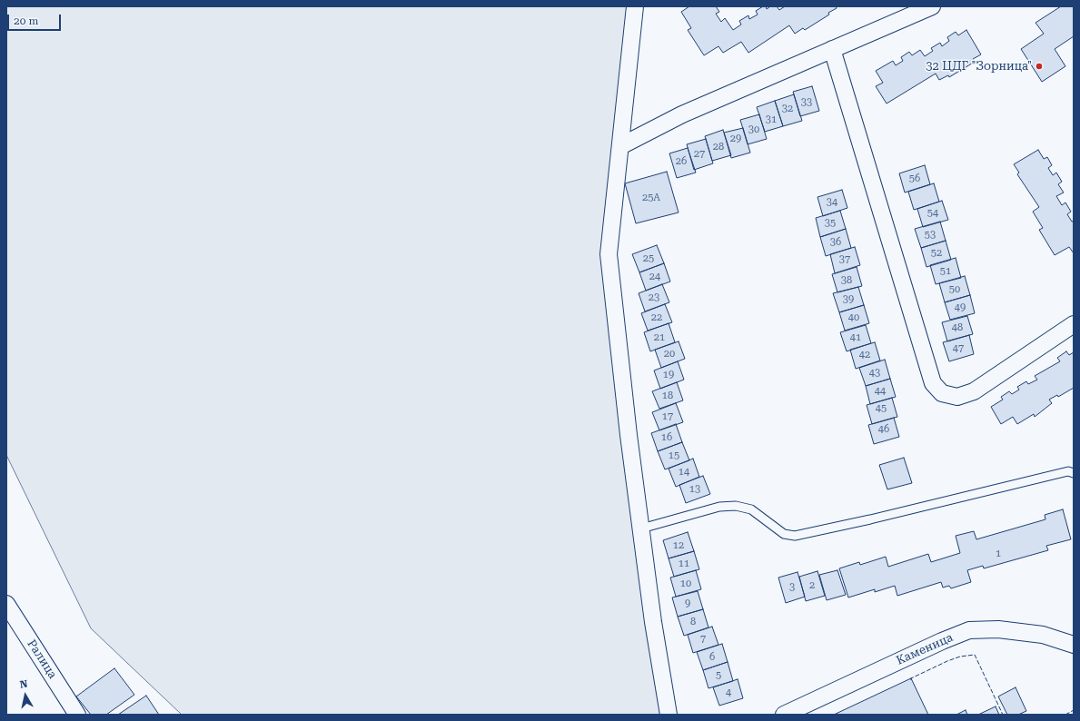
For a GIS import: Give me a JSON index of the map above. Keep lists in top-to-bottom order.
{
  "streets": {
    "street": ["Каменица", "Ралица"]
  },
  "places": ["32 ЦДГ \"Зорница\""],
  "house_numbers": [
    "33",
    "32",
    "31",
    "30",
    "29",
    "28",
    "27",
    "26",
    "56",
    "25А",
    "34",
    "54",
    "35",
    "53",
    "36",
    "52",
    "25",
    "37",
    "51",
    "24",
    "38",
    "50",
    "23",
    "39",
    "49",
    "22",
    "40",
    "48",
    "21",
    "41",
    "47",
    "20",
    "42",
    "43",
    "19",
    "44",
    "18",
    "45",
    "17",
    "46",
    "16",
    "15",
    "14",
    "13",
    "12",
    "1",
    "11",
    "10",
    "2",
    "3",
    "9",
    "8",
    "7",
    "6",
    "5",
    "4"
  ],
  "scale_bar": "20 m",
  "north": "top"
}
